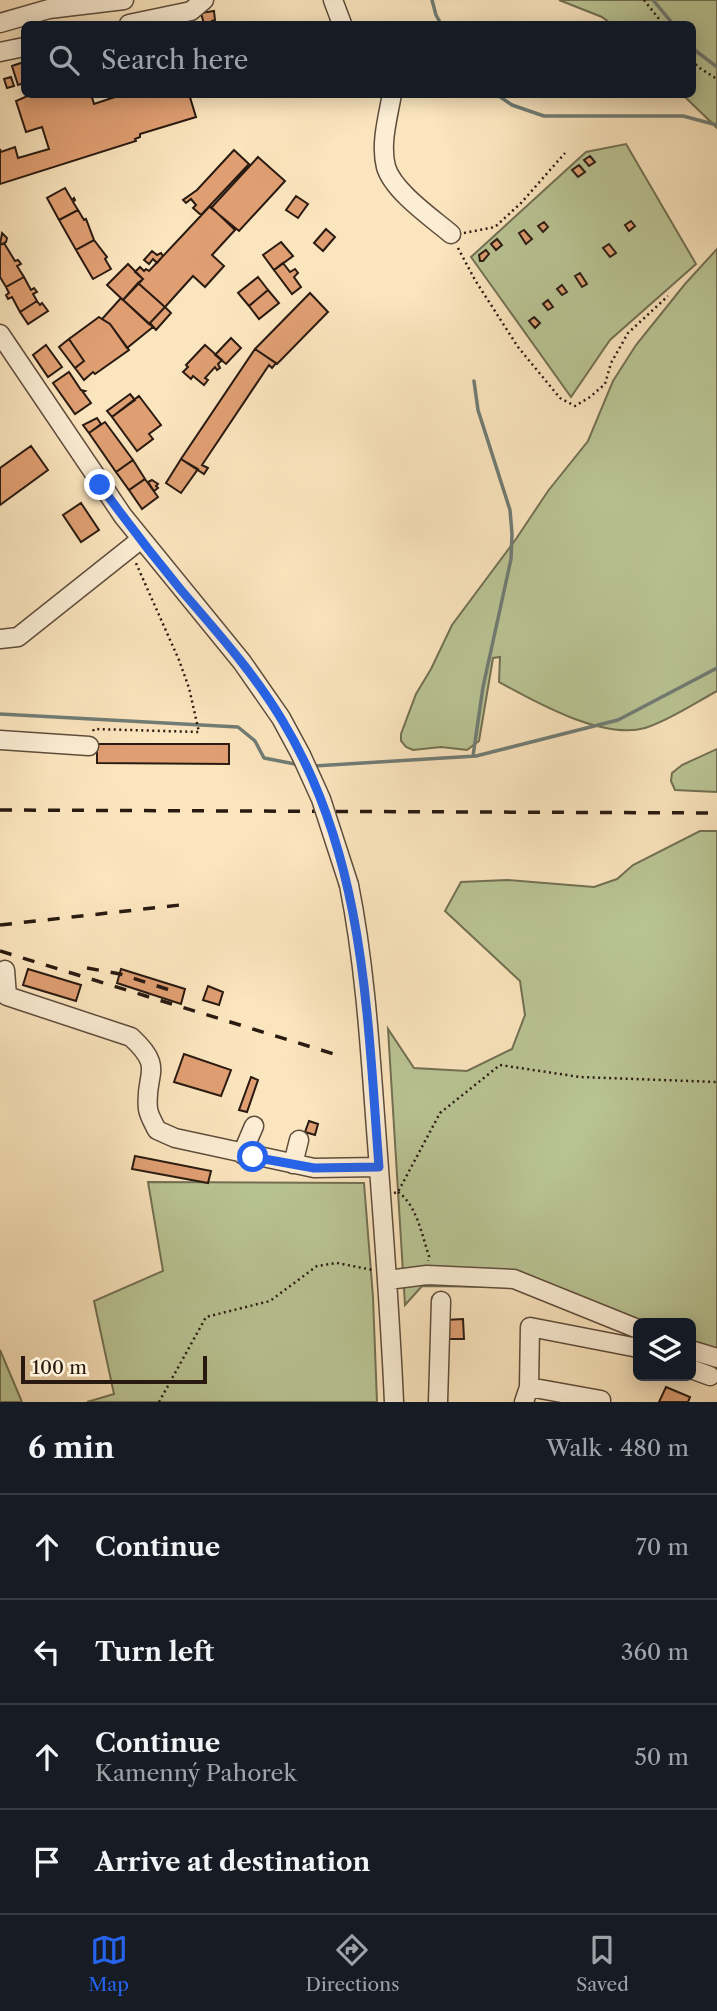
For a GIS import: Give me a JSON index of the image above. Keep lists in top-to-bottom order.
{
  "scale_bar": "100 m",
  "page": {
    "search": "Search here",
    "scale": "100 m",
    "heading": ["6 min", "Walk · 480 m"],
    "list": [
      ["Continue", "70 m"],
      ["Turn left", "360 m"],
      ["Continue", "Kamenný Pahorek", "50 m"],
      "Arrive at destination"
    ],
    "nav": ["Map", "Directions", "Saved"]
  }
}
